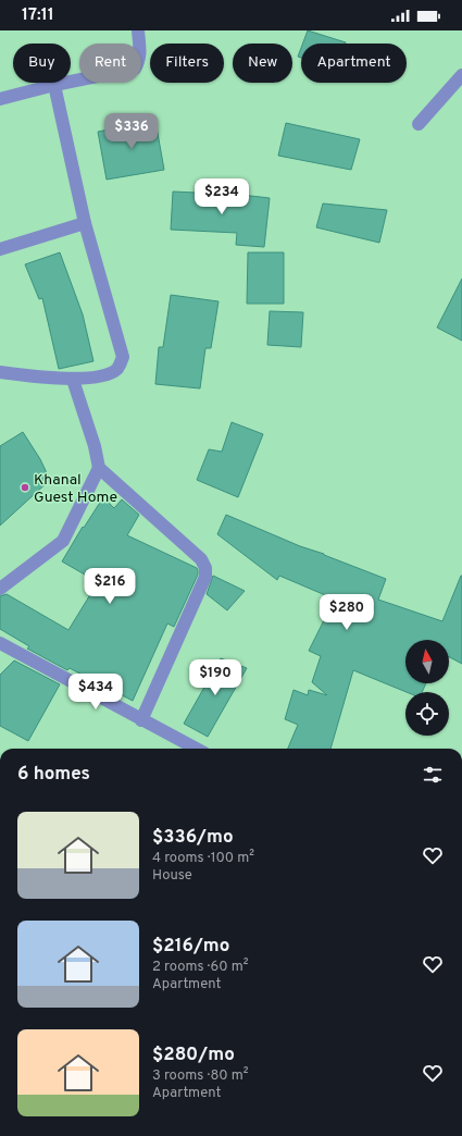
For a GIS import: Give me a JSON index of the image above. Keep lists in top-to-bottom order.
{
  "places": ["Khanal Guest Home"],
  "north": "top",
  "page": {
    "status": "17:11",
    "chip": [
      "Buy",
      "Rent",
      "Filters",
      "New",
      "Apartment"
    ],
    "price": [
      "$336",
      "$234",
      "$216",
      "$280",
      "$190",
      "$434"
    ],
    "heading": "6 homes",
    "list": [
      {
        "name": "$336/mo",
        "note": "4 rooms · 100 m² · House"
      },
      {
        "name": "$216/mo",
        "note": "2 rooms · 60 m² · Apartment"
      },
      {
        "name": "$280/mo",
        "note": "3 rooms · 80 m² · Apartment"
      }
    ]
  }
}
